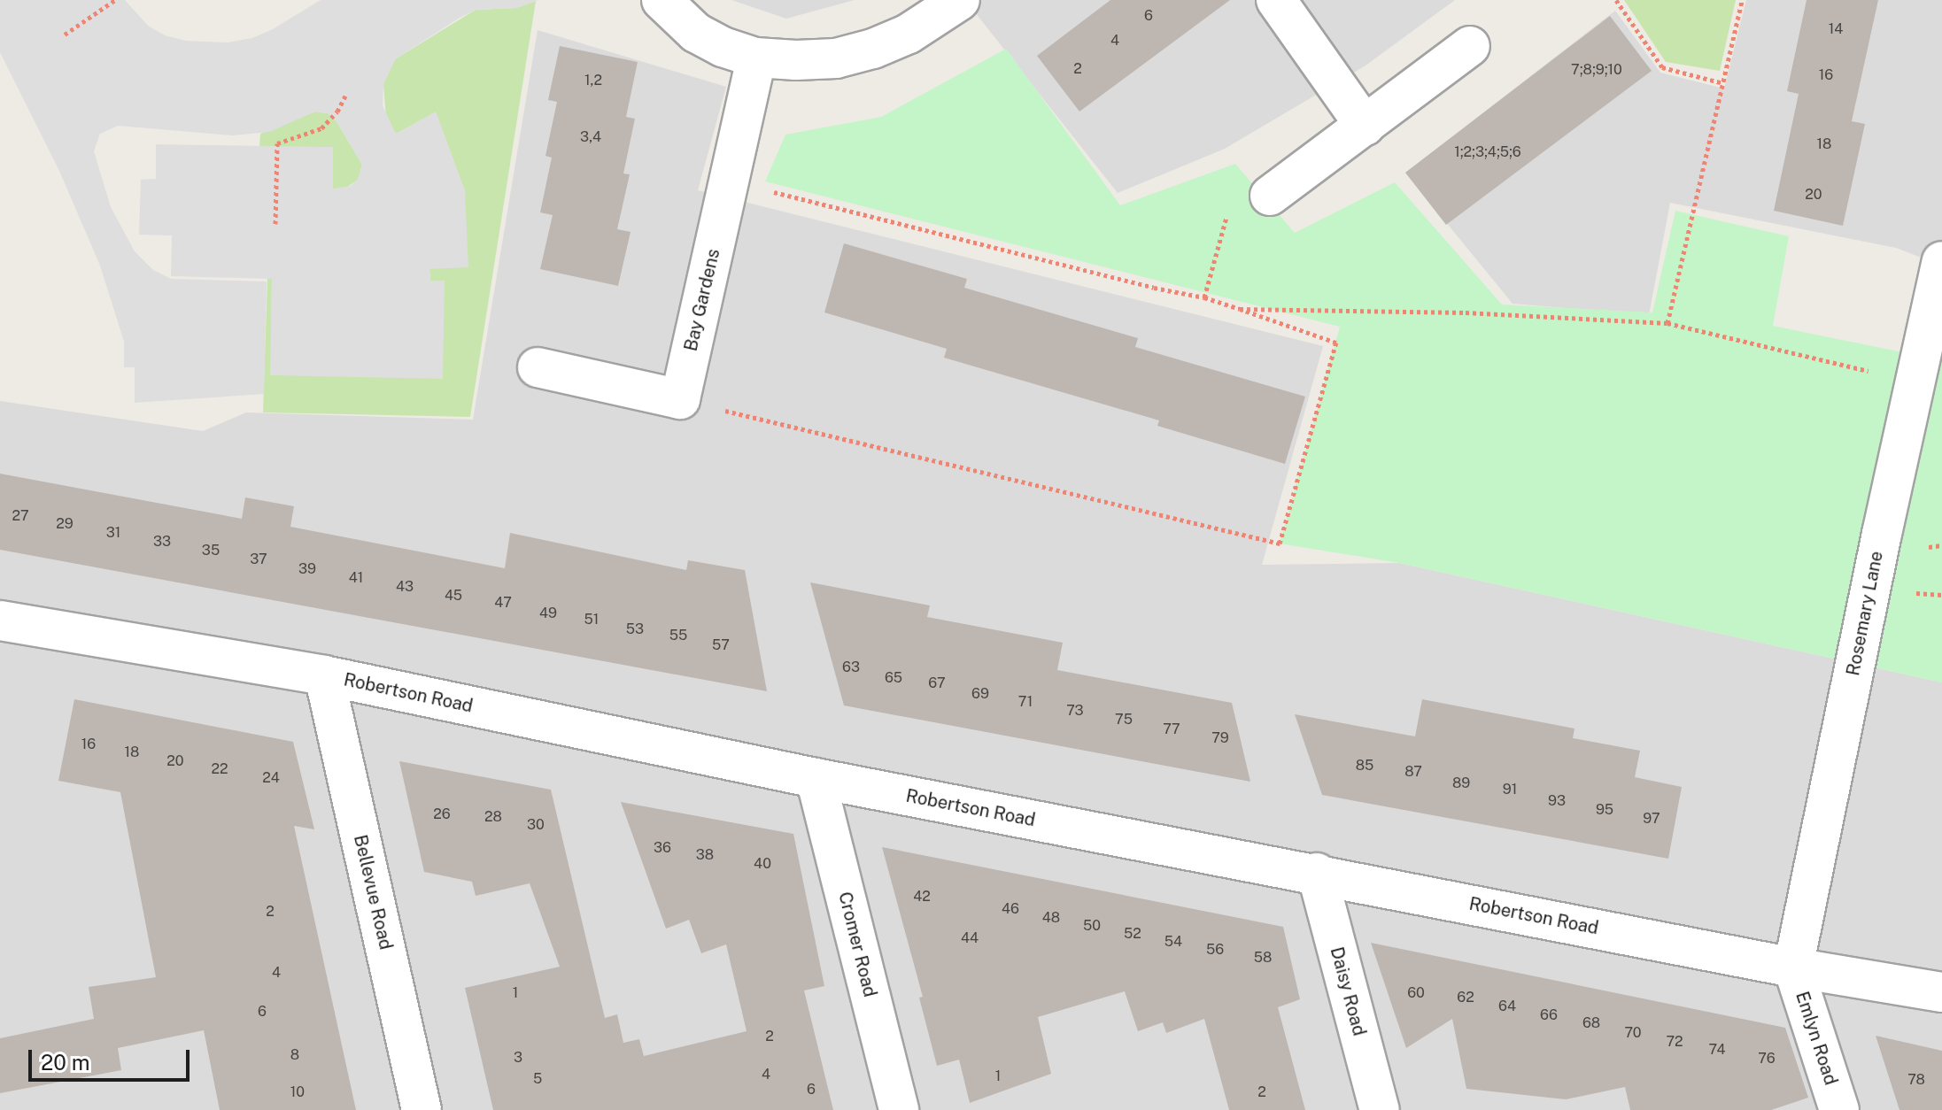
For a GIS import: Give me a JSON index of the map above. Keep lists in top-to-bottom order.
{
  "streets": {
    "street": [
      "Bay Gardens",
      "Rosemary Lane",
      "Robertson Road",
      "Bellevue Road",
      "Cromer Road",
      "Daisy Road",
      "Emlyn Road"
    ]
  },
  "crossings": [
    ["Rosemary Lane", "Robertson Road"],
    ["Rosemary Lane", "Emlyn Road"],
    ["Robertson Road", "Bellevue Road"],
    ["Robertson Road", "Cromer Road"],
    ["Robertson Road", "Daisy Road"],
    ["Robertson Road", "Emlyn Road"]
  ],
  "house_numbers": [
    "6",
    "14",
    "4",
    "2",
    "7;8;9;10",
    "16",
    "1,2",
    "3,4",
    "18",
    "1;2;3;4;5;6",
    "20",
    "27",
    "29",
    "31",
    "33",
    "35",
    "37",
    "39",
    "41",
    "43",
    "45",
    "47",
    "49",
    "51",
    "53",
    "55",
    "57",
    "63",
    "65",
    "67",
    "69",
    "71",
    "73",
    "75",
    "77",
    "79",
    "16",
    "18",
    "20",
    "85",
    "22",
    "87",
    "24",
    "89",
    "91",
    "93",
    "95",
    "26",
    "28",
    "97",
    "30",
    "36",
    "38",
    "40",
    "42",
    "46",
    "2",
    "48",
    "50",
    "52",
    "44",
    "54",
    "56",
    "58",
    "4",
    "1",
    "60",
    "62",
    "64",
    "6",
    "66",
    "68",
    "70",
    "2",
    "72",
    "74",
    "8",
    "3",
    "76",
    "4",
    "1",
    "5",
    "78",
    "6",
    "10",
    "2"
  ],
  "scale_bar": "20 m"
}
